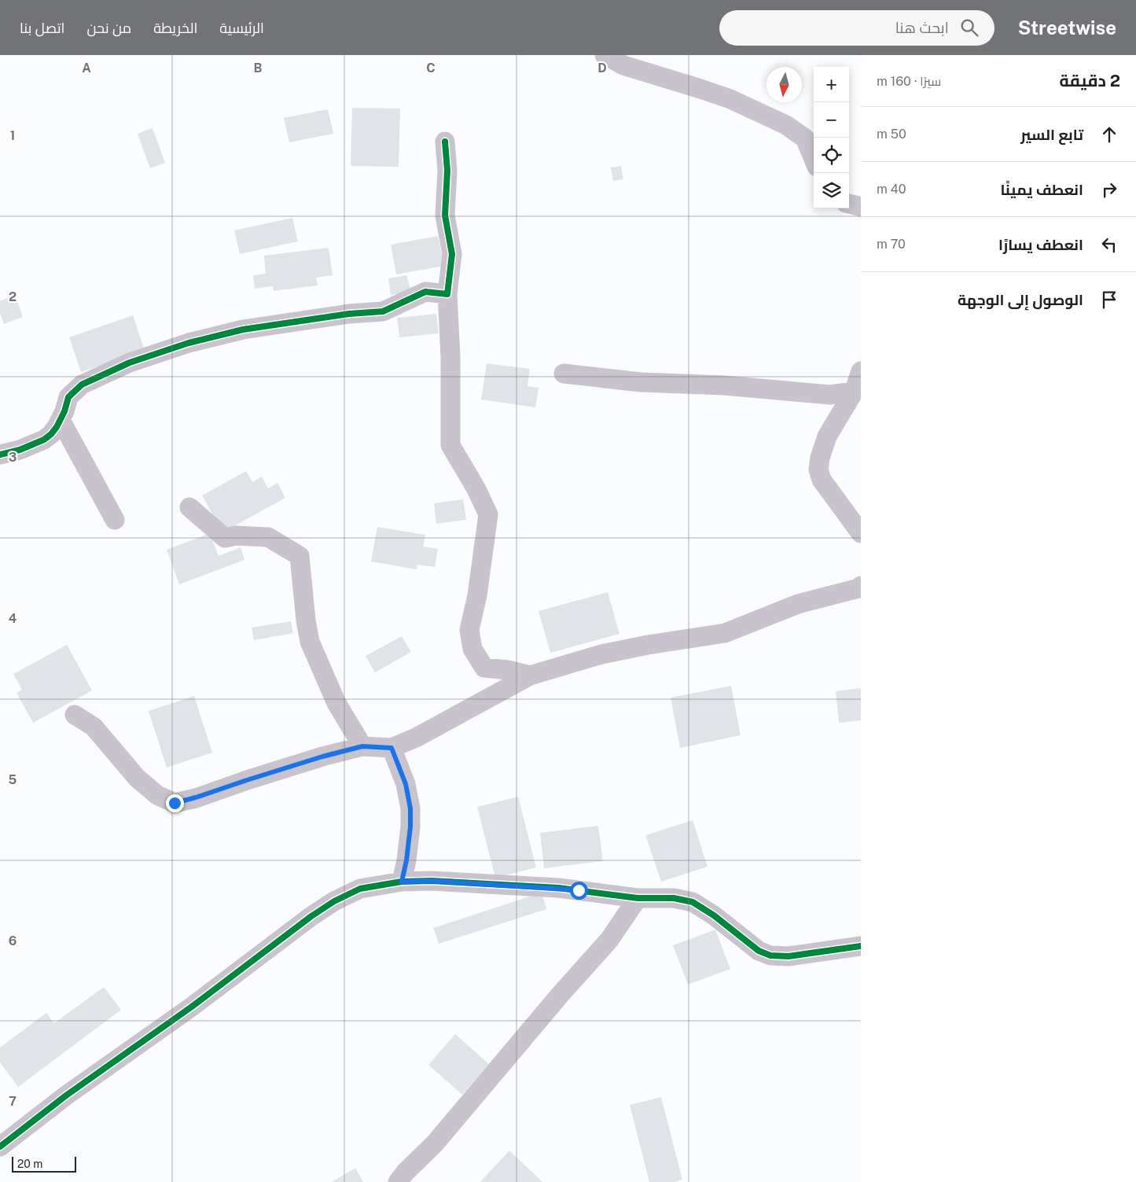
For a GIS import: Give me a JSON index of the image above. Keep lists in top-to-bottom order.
{
  "scale_bar": "20 m",
  "north": "bottom",
  "page": {
    "header": "Streetwise",
    "search": "ابحث هنا",
    "nav": [
      "الرئيسية",
      "الخريطة",
      "من نحن",
      "اتصل بنا"
    ],
    "heading": ["2 دقيقة", "سيرًا · 160 m"],
    "map_buttons": ["+", "−"],
    "list": [
      ["تابع السير", "50 m"],
      ["انعطف يمينًا", "40 m"],
      ["انعطف يسارًا", "70 m"],
      "الوصول إلى الوجهة"
    ],
    "scale": "20 m"
  },
  "grid": {
    "columns": [
      "A",
      "B",
      "C",
      "D"
    ],
    "rows": [
      "1",
      "2",
      "3",
      "4",
      "5",
      "6",
      "7"
    ]
  }
}
